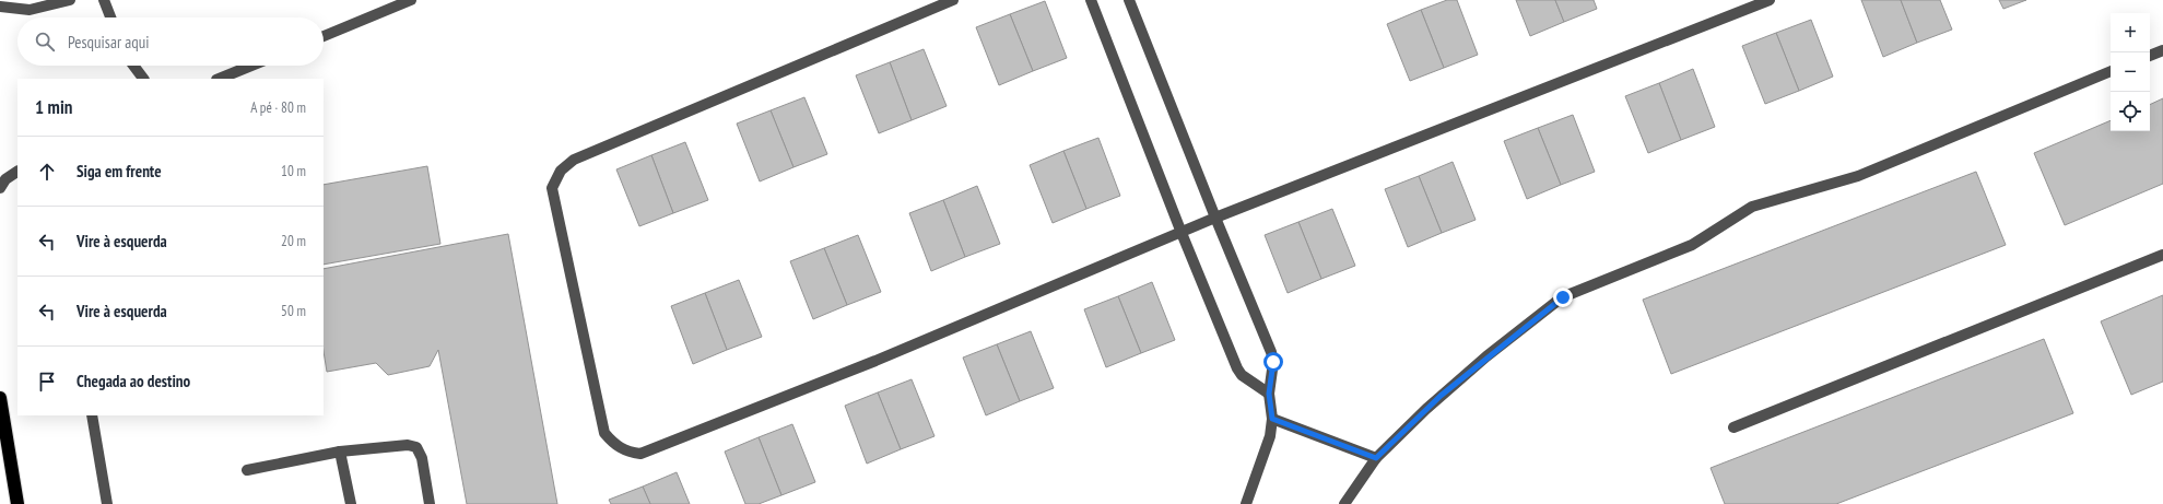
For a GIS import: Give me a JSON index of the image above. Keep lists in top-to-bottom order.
{
  "page": {
    "map_buttons": ["+", "−"],
    "search": "Pesquisar aqui",
    "heading": ["1 min", "A pé · 80 m"],
    "list": [
      ["Siga em frente", "10 m"],
      ["Vire à esquerda", "20 m"],
      ["Vire à esquerda", "50 m"],
      "Chegada ao destino"
    ]
  }
}
